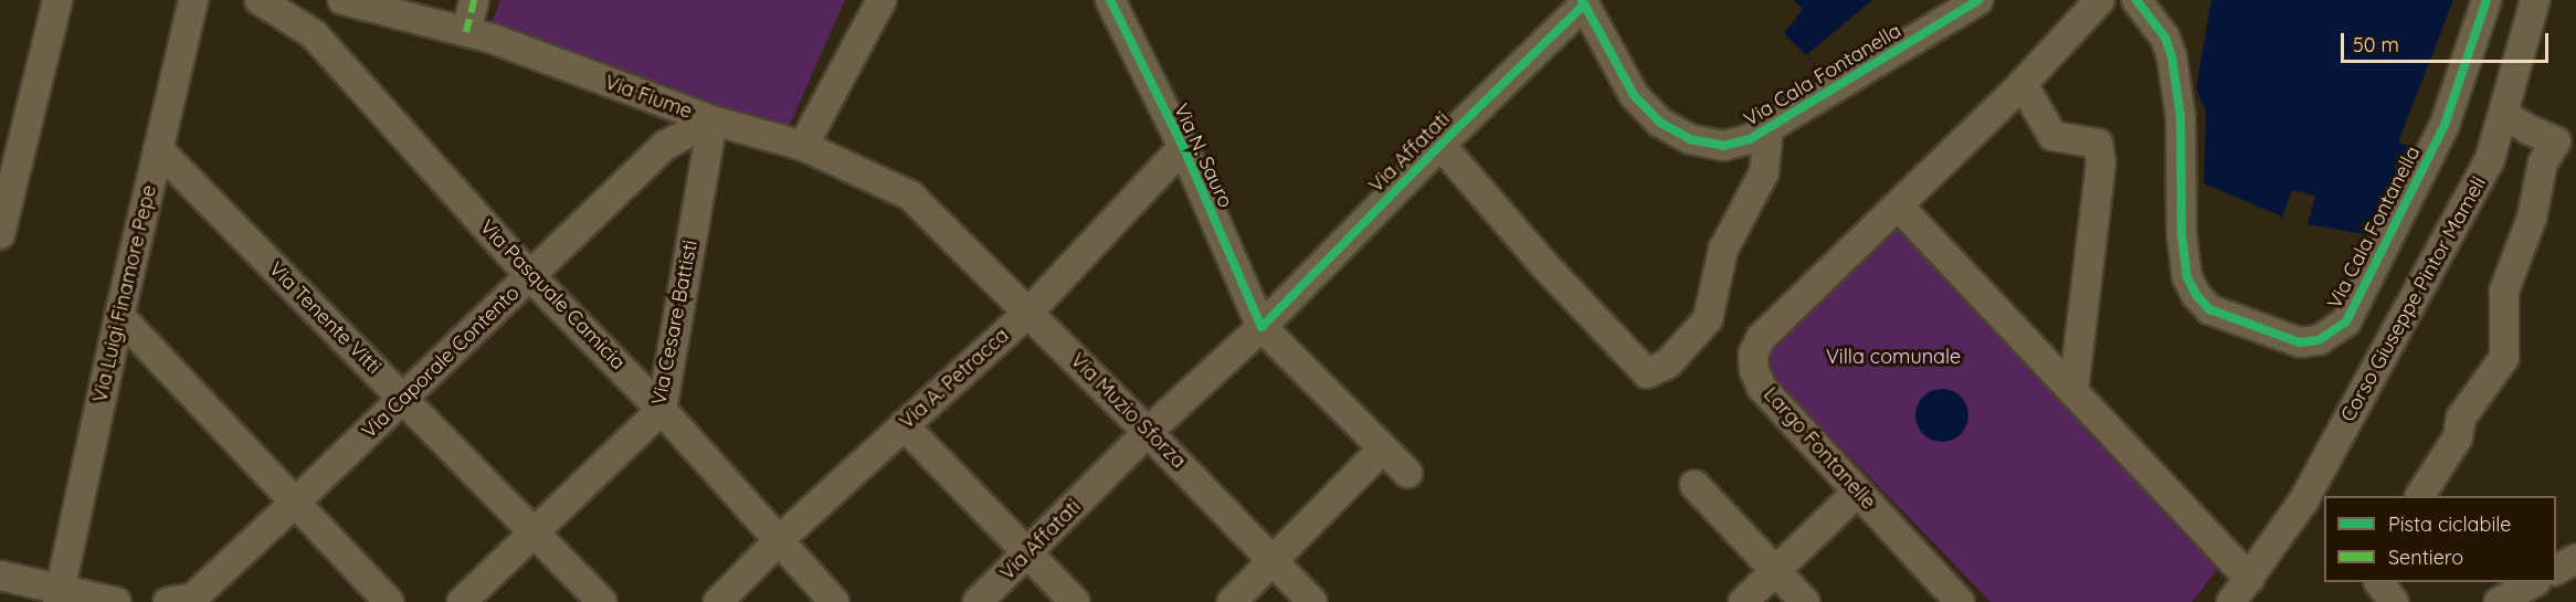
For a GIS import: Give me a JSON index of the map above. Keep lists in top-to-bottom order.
{
  "streets": {
    "street": [
      "Via Cala Fontanella",
      "Via Fiume",
      "Via Affatati",
      "Via N. Sauro",
      "Via Luigi Finamore Pepe",
      "Via Pasquale Camicia",
      "Corso Giuseppe Pintor Mameli",
      "Via Tenente Vitti",
      "Via Cesare Battisti",
      "Via Caporale Contento",
      "Via A. Petracca",
      "Via Muzio Sforza",
      "Largo Fontanelle"
    ]
  },
  "crossings": [
    ["Via Cala Fontanella", "Via Affatati"],
    ["Via Fiume", "Via Cesare Battisti"],
    ["Via Fiume", "Via Caporale Contento"],
    ["Via Fiume", "Via Muzio Sforza"],
    ["Via Affatati", "Via N. Sauro"],
    ["Via Affatati", "Via Muzio Sforza"],
    ["Via N. Sauro", "Via A. Petracca"],
    ["Via Luigi Finamore Pepe", "Via Tenente Vitti"],
    ["Via Pasquale Camicia", "Via Cesare Battisti"],
    ["Via Pasquale Camicia", "Via Caporale Contento"],
    ["Via Pasquale Camicia", "Via A. Petracca"],
    ["Via Tenente Vitti", "Via Cesare Battisti"],
    ["Via Tenente Vitti", "Via Caporale Contento"],
    ["Via Cesare Battisti", "Via Caporale Contento"],
    ["Via A. Petracca", "Via Muzio Sforza"]
  ],
  "parks": ["Villa comunale"],
  "legend": ["Pista ciclabile", "Sentiero"],
  "scale_bar": "50 m"
}
